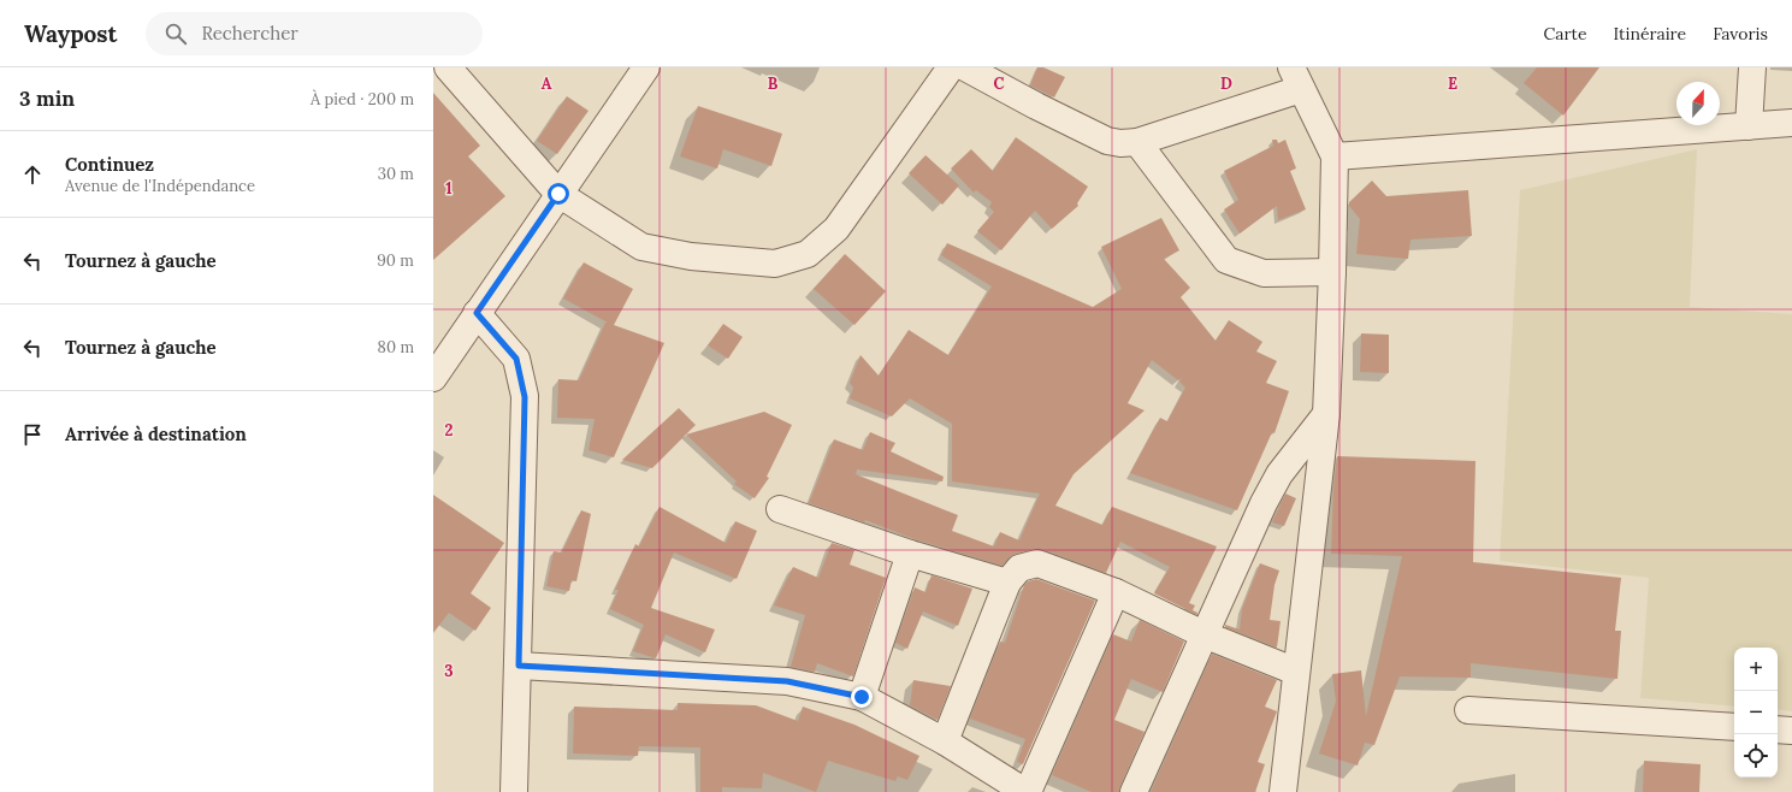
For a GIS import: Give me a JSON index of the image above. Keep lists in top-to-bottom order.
{
  "north": "top",
  "page": {
    "header": "Waypost",
    "search": "Rechercher",
    "nav": ["Carte", "Itinéraire", "Favoris"],
    "heading": ["3 min", "À pied · 200 m"],
    "list": [
      ["Continuez", "Avenue de l'Indépendance", "30 m"],
      ["Tournez à gauche", "90 m"],
      ["Tournez à gauche", "80 m"],
      "Arrivée à destination"
    ],
    "map_buttons": ["+", "−"]
  },
  "grid": {
    "columns": [
      "A",
      "B",
      "C",
      "D",
      "E"
    ],
    "rows": ["1", "2", "3"]
  }
}
